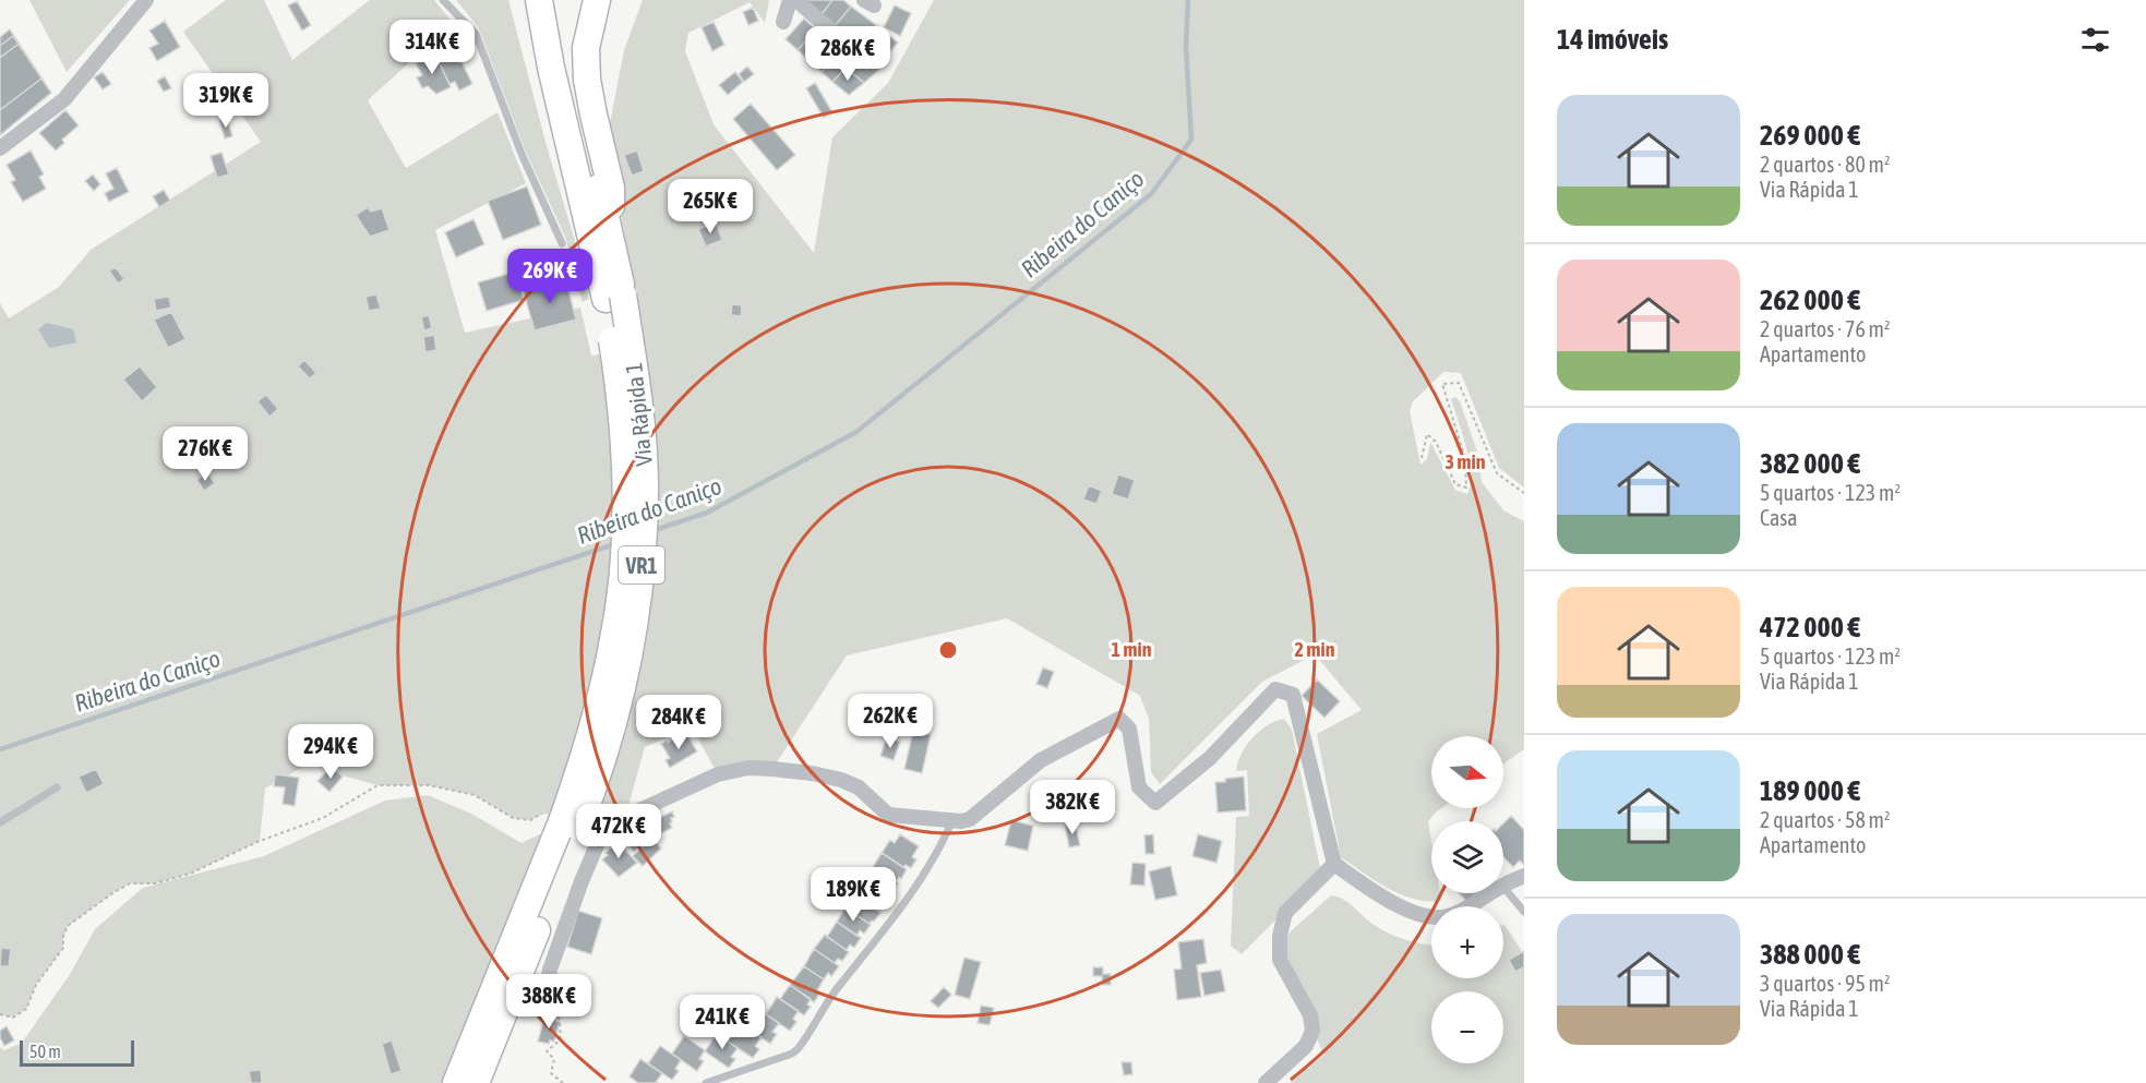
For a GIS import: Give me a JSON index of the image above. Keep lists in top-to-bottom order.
{
  "streets": {
    "highway": ["Via Rápida 1", "VR1"]
  },
  "water": ["Ribeira do Caniço"],
  "scale_bar": "50 m",
  "north": "right",
  "page": {
    "heading": "14 imóveis",
    "price": [
      "314K €",
      "286K €",
      "319K €",
      "265K €",
      "269K €",
      "276K €",
      "262K €",
      "284K €",
      "294K €",
      "382K €",
      "472K €",
      "189K €",
      "388K €",
      "241K €"
    ],
    "list": [
      {
        "name": "269 000 €",
        "note": "2 quartos · 80 m² · Via Rápida 1"
      },
      {
        "name": "262 000 €",
        "note": "2 quartos · 76 m² · Apartamento"
      },
      {
        "name": "382 000 €",
        "note": "5 quartos · 123 m² · Casa"
      },
      {
        "name": "472 000 €",
        "note": "5 quartos · 123 m² · Via Rápida 1"
      },
      {
        "name": "189 000 €",
        "note": "2 quartos · 58 m² · Apartamento"
      },
      {
        "name": "388 000 €",
        "note": "3 quartos · 95 m² · Via Rápida 1"
      }
    ],
    "map_buttons": ["+", "−"],
    "scale": "50 m"
  },
  "rings": ["3 min", "1 min", "2 min"]
}
